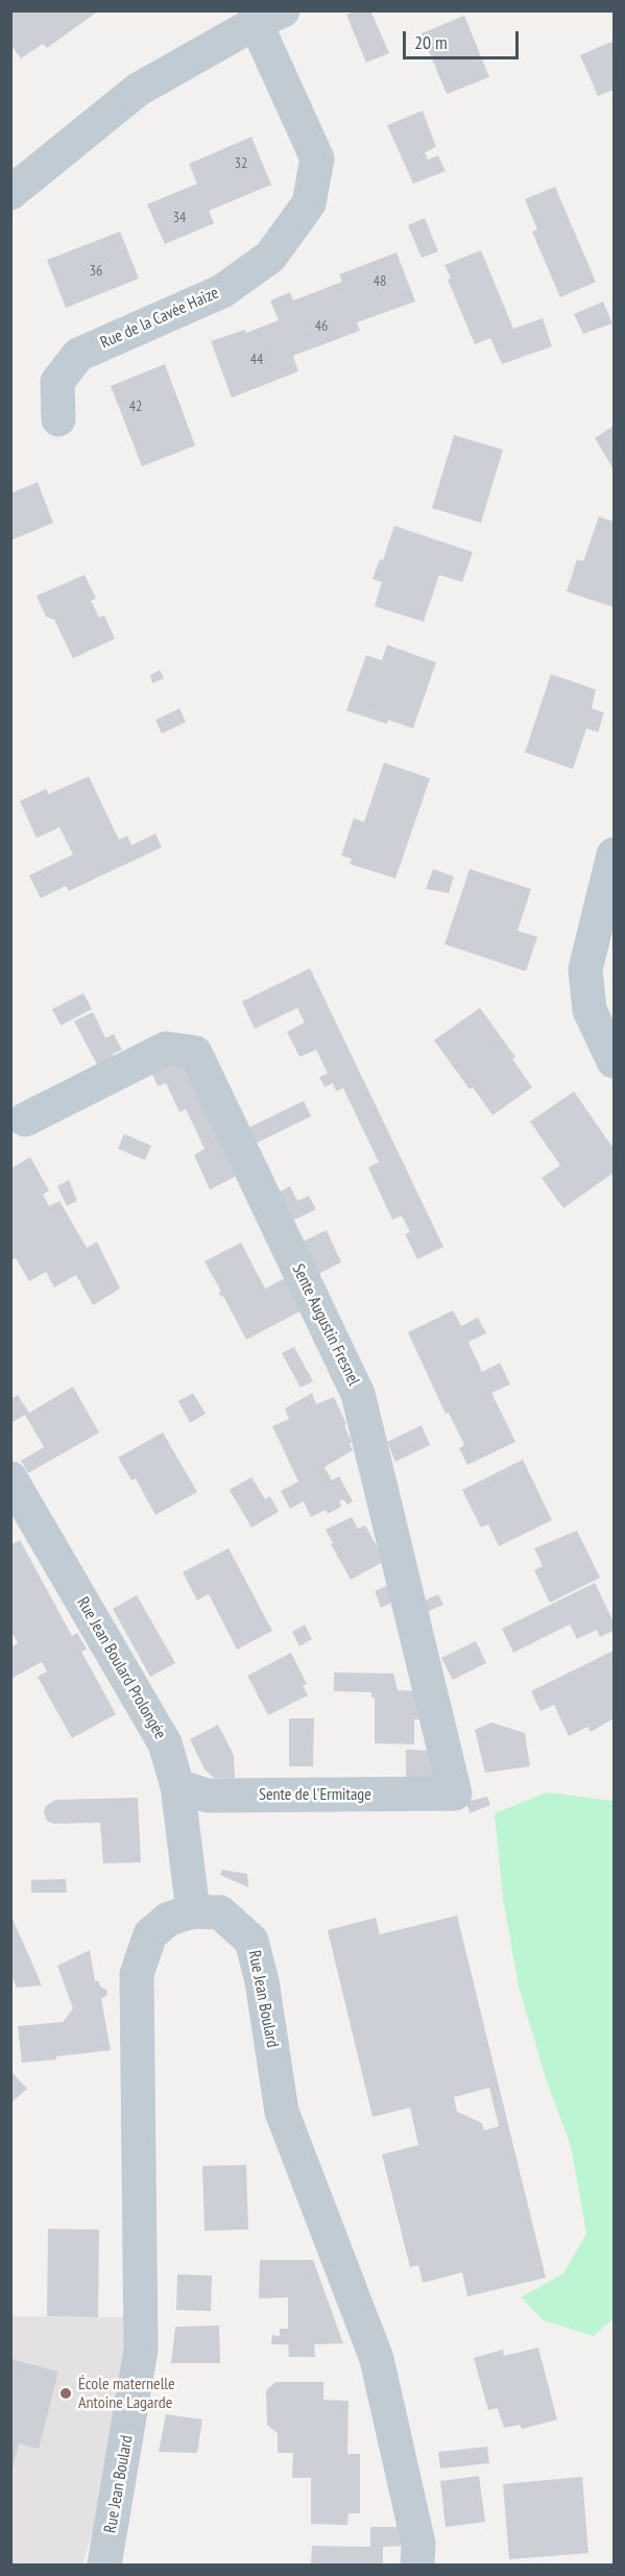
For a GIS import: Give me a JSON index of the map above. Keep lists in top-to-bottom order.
{
  "streets": {
    "street": [
      "Rue de la Cavée Haize",
      "Sente Augustin Fresnel",
      "Rue Jean Boulard Prolongée",
      "Sente de l'Ermitage",
      "Rue Jean Boulard"
    ]
  },
  "crossings": [
    ["Sente Augustin Fresnel", "Sente de l'Ermitage"],
    ["Rue Jean Boulard Prolongée", "Sente de l'Ermitage"],
    ["Rue Jean Boulard Prolongée", "Rue Jean Boulard"]
  ],
  "places": ["École maternelle Antoine Lagarde"],
  "house_numbers": [
    "32",
    "34",
    "36",
    "48",
    "46",
    "44",
    "42"
  ],
  "scale_bar": "20 m"
}
